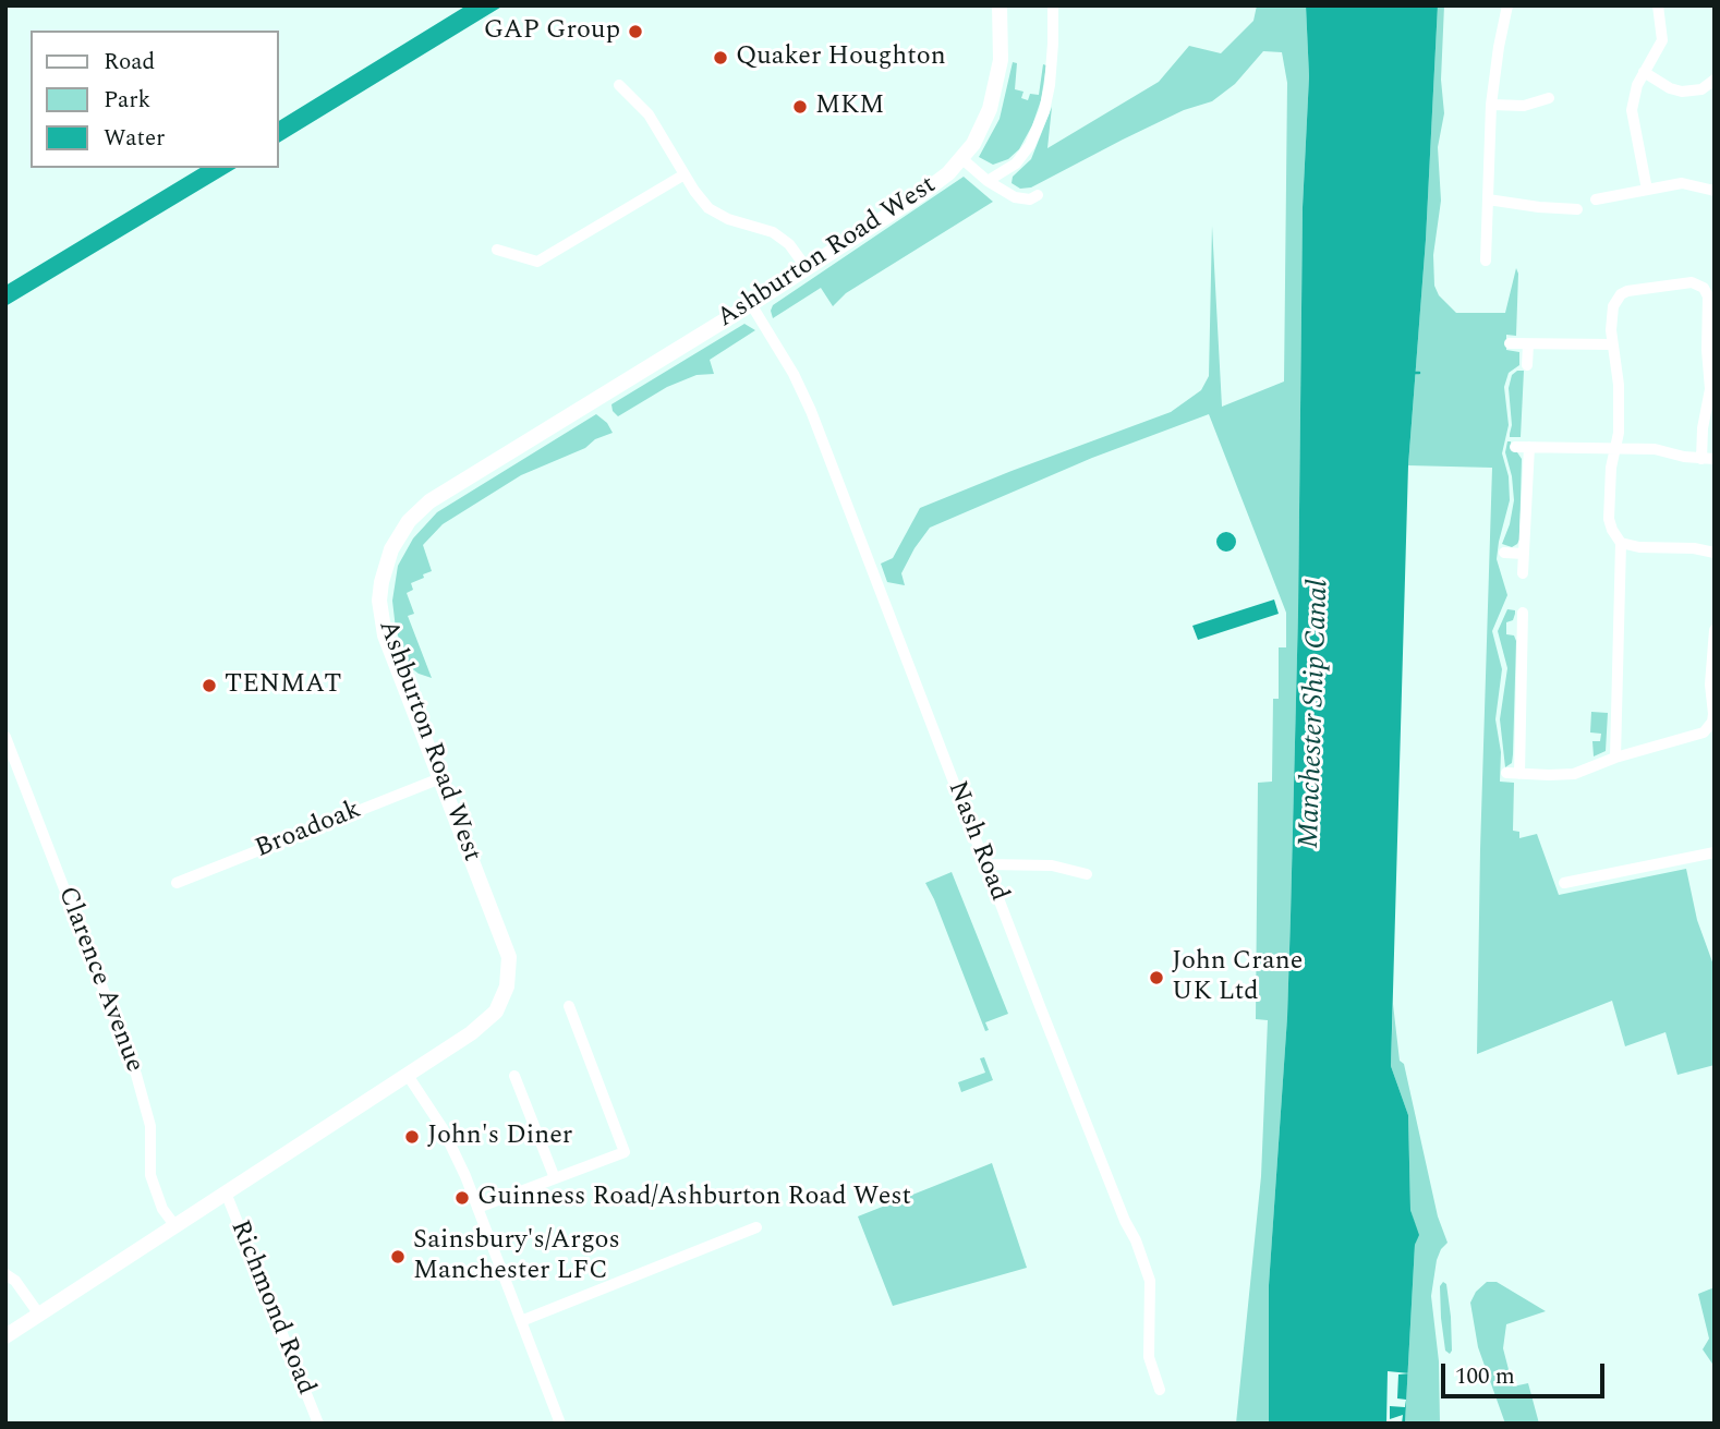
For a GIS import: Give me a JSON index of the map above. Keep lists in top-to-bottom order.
{
  "streets": {
    "main road": ["Ashburton Road West"],
    "street": [
      "Broadoak",
      "Nash Road",
      "Clarence Avenue",
      "Richmond Road"
    ]
  },
  "crossings": [
    ["Ashburton Road West", "Broadoak"],
    ["Ashburton Road West", "Nash Road"],
    ["Ashburton Road West", "Clarence Avenue"],
    ["Ashburton Road West", "Richmond Road"]
  ],
  "water": ["Manchester Ship Canal"],
  "places": [
    "GAP Group",
    "Quaker Houghton",
    "MKM",
    "TENMAT",
    "John Crane UK Ltd",
    "John's Diner",
    "Guinness Road/Ashburton Road West",
    "Sainsbury's/Argos Manchester LFC"
  ],
  "legend": ["Road", "Park", "Water"],
  "scale_bar": "100 m"
}
